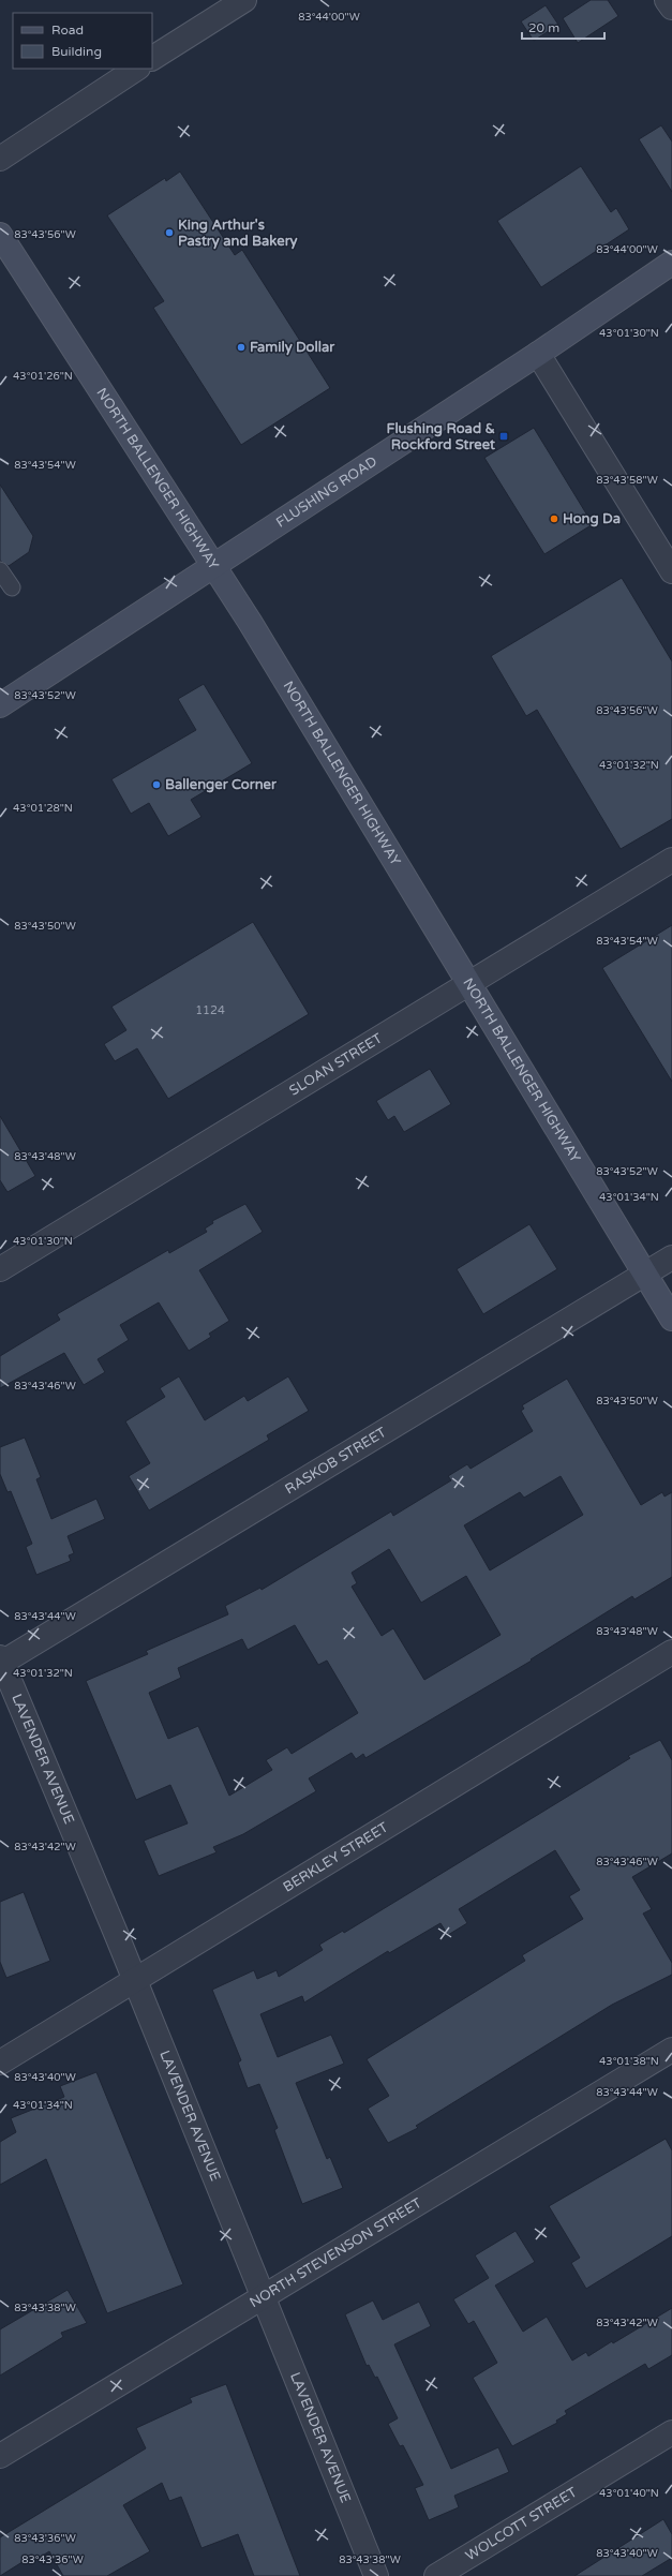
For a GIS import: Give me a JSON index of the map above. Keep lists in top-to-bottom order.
{
  "streets": {
    "main road": ["NORTH BALLENGER HIGHWAY", "FLUSHING ROAD"],
    "street": [
      "SLOAN STREET",
      "RASKOB STREET",
      "LAVENDER AVENUE",
      "BERKLEY STREET",
      "NORTH STEVENSON STREET",
      "WOLCOTT STREET"
    ]
  },
  "crossings": [
    ["NORTH BALLENGER HIGHWAY", "FLUSHING ROAD"],
    ["NORTH BALLENGER HIGHWAY", "SLOAN STREET"],
    ["NORTH BALLENGER HIGHWAY", "RASKOB STREET"],
    ["RASKOB STREET", "LAVENDER AVENUE"],
    ["LAVENDER AVENUE", "BERKLEY STREET"],
    ["LAVENDER AVENUE", "NORTH STEVENSON STREET"]
  ],
  "places": {
    "other": [
      "King Arthur's Pastry and Bakery",
      "Family Dollar",
      "Hong Da",
      "Ballenger Corner"
    ],
    "transit": ["Flushing Road & Rockford Street"]
  },
  "house_numbers": ["1124"],
  "legend": ["Road", "Building"],
  "scale_bar": "20 m",
  "coordinates": [
    "83°44'00\"W",
    "83°43'56\"W",
    "43°01'30\"N",
    "43°01'26\"N",
    "83°43'54\"W",
    "83°43'58\"W",
    "83°43'52\"W",
    "43°01'32\"N",
    "43°01'28\"N",
    "83°43'50\"W",
    "83°43'48\"W",
    "43°01'34\"N",
    "83°43'46\"W",
    "83°43'44\"W",
    "83°43'42\"W",
    "43°01'38\"N",
    "83°43'40\"W",
    "83°43'38\"W",
    "43°01'40\"N",
    "83°43'36\"W"
  ]
}
